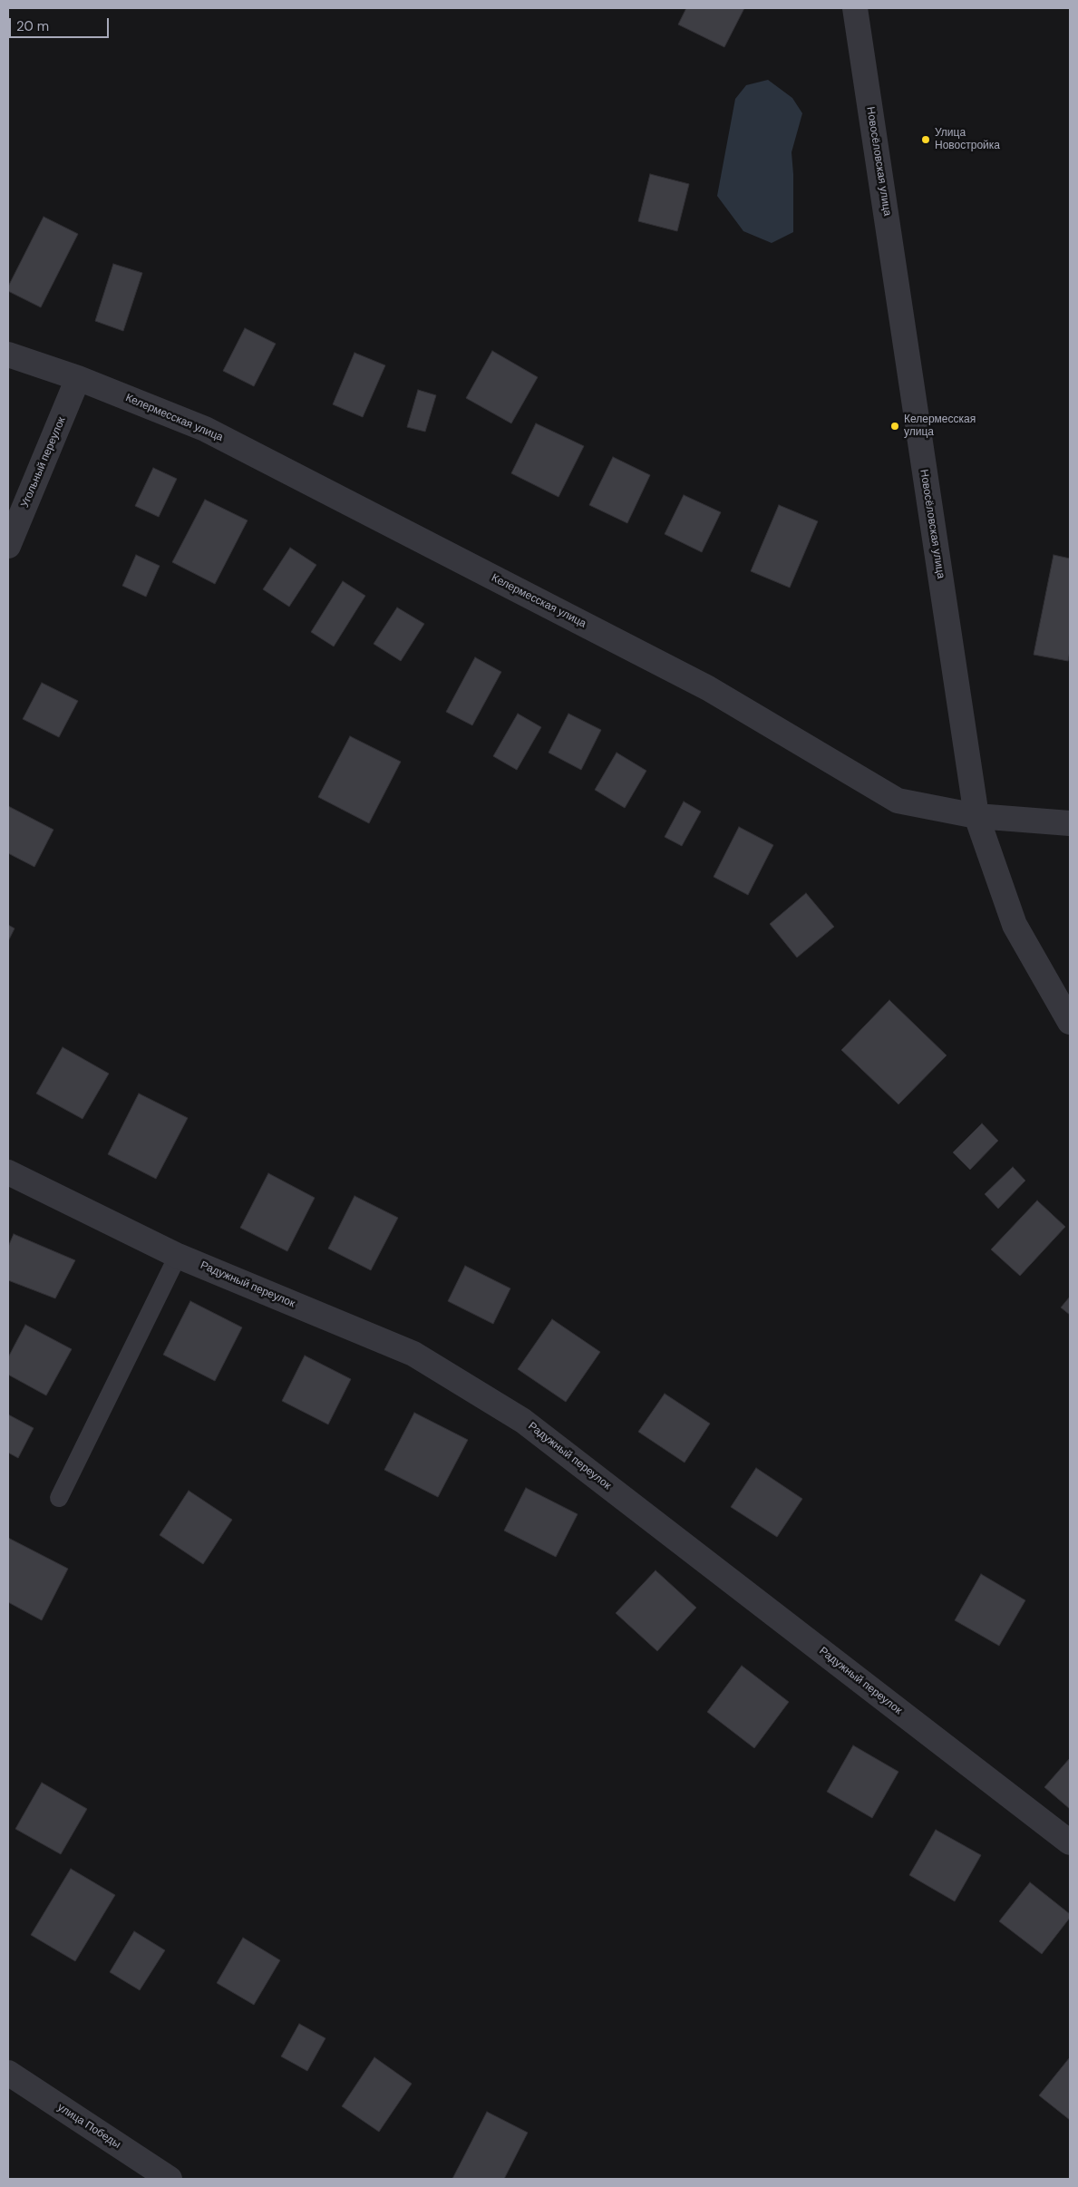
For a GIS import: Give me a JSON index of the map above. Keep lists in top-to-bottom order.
{
  "streets": {
    "street": [
      "Новосёловская улица",
      "Келермесская улица",
      "Угольный переулок",
      "Радужный переулок",
      "улица Победы"
    ]
  },
  "crossings": [
    ["Новосёловская улица", "Келермесская улица"],
    ["Келермесская улица", "Угольный переулок"]
  ],
  "places": ["Улица Новостройка", "Келермесская улица"],
  "scale_bar": "20 m"
}
